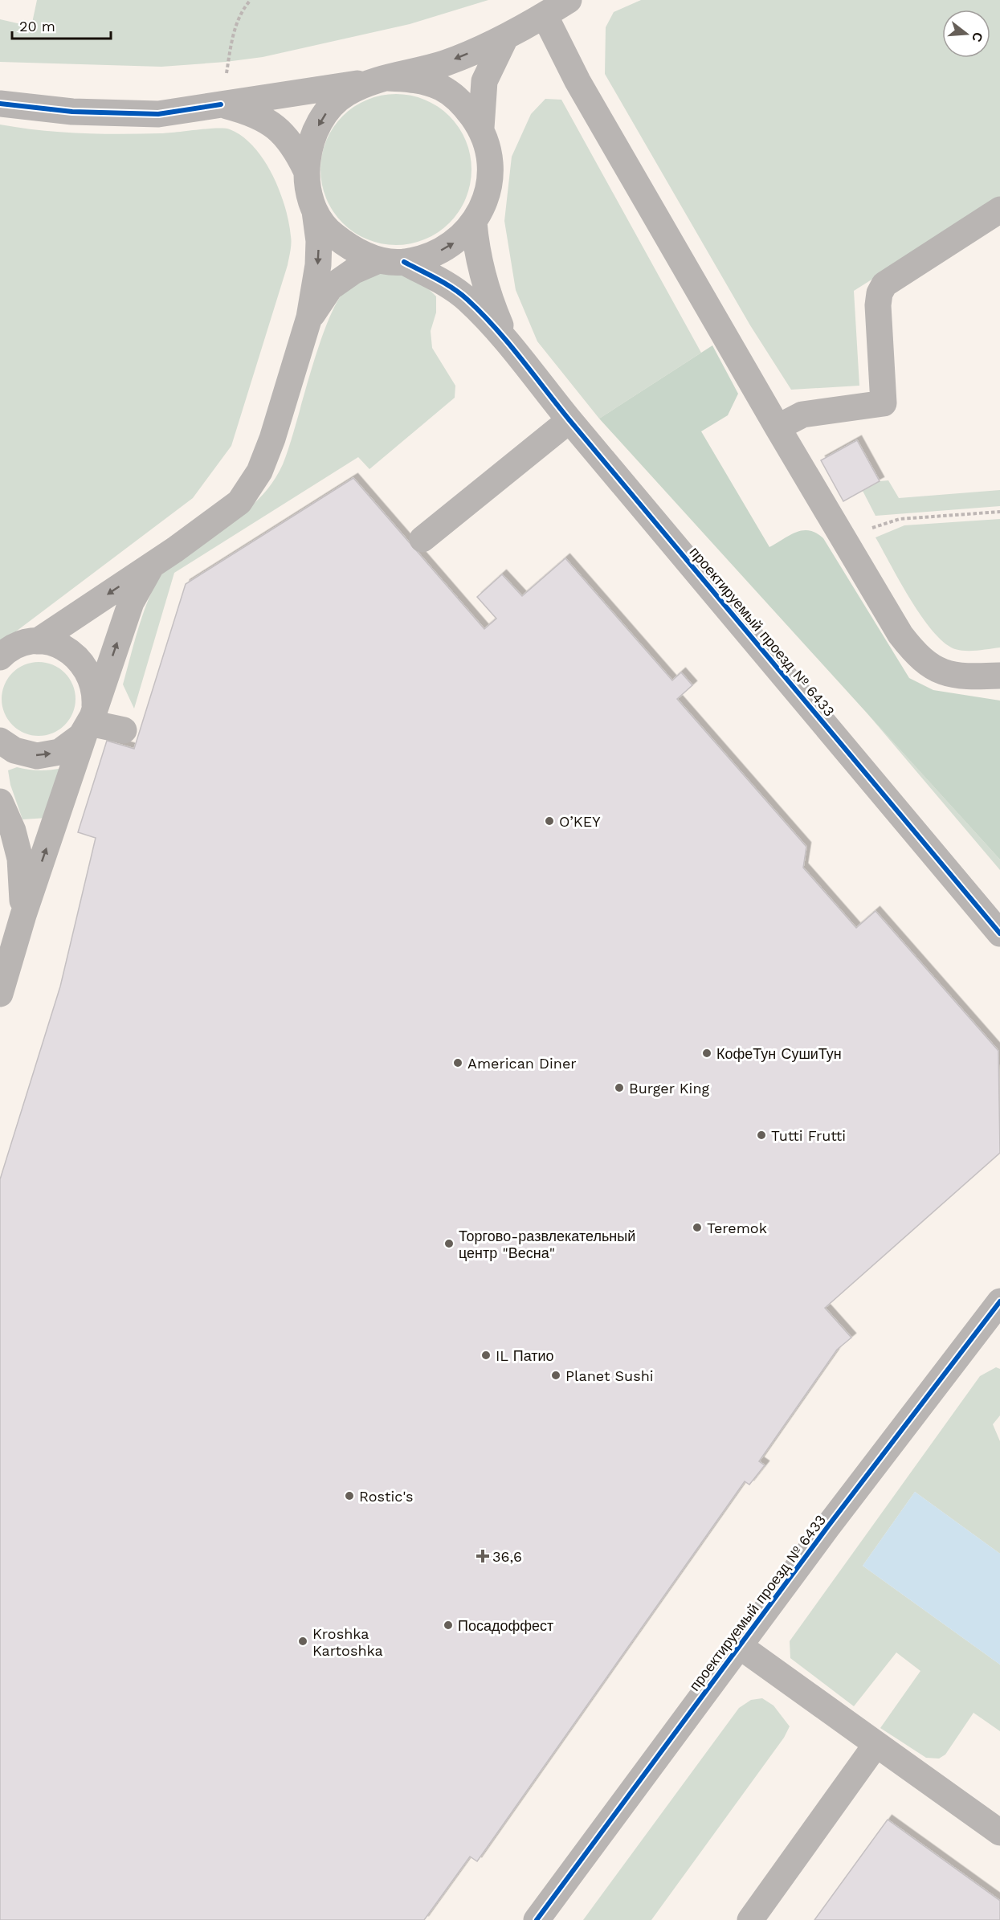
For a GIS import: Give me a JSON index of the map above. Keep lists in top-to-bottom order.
{
  "streets": {
    "street": ["проектируемый проезд № 6433"]
  },
  "places": {
    "other": [
      "O’KEY",
      "КофеТун СушиТун",
      "American Diner",
      "Burger King",
      "Tutti Frutti",
      "Teremok",
      "Торгово-развлекательный центр \"Весна\"",
      "IL Патио",
      "Planet Sushi",
      "Rostic's",
      "Посадоффест",
      "Kroshka Kartoshka"
    ],
    "health": ["36,6"]
  },
  "scale_bar": "20 m",
  "north": "right"
}
